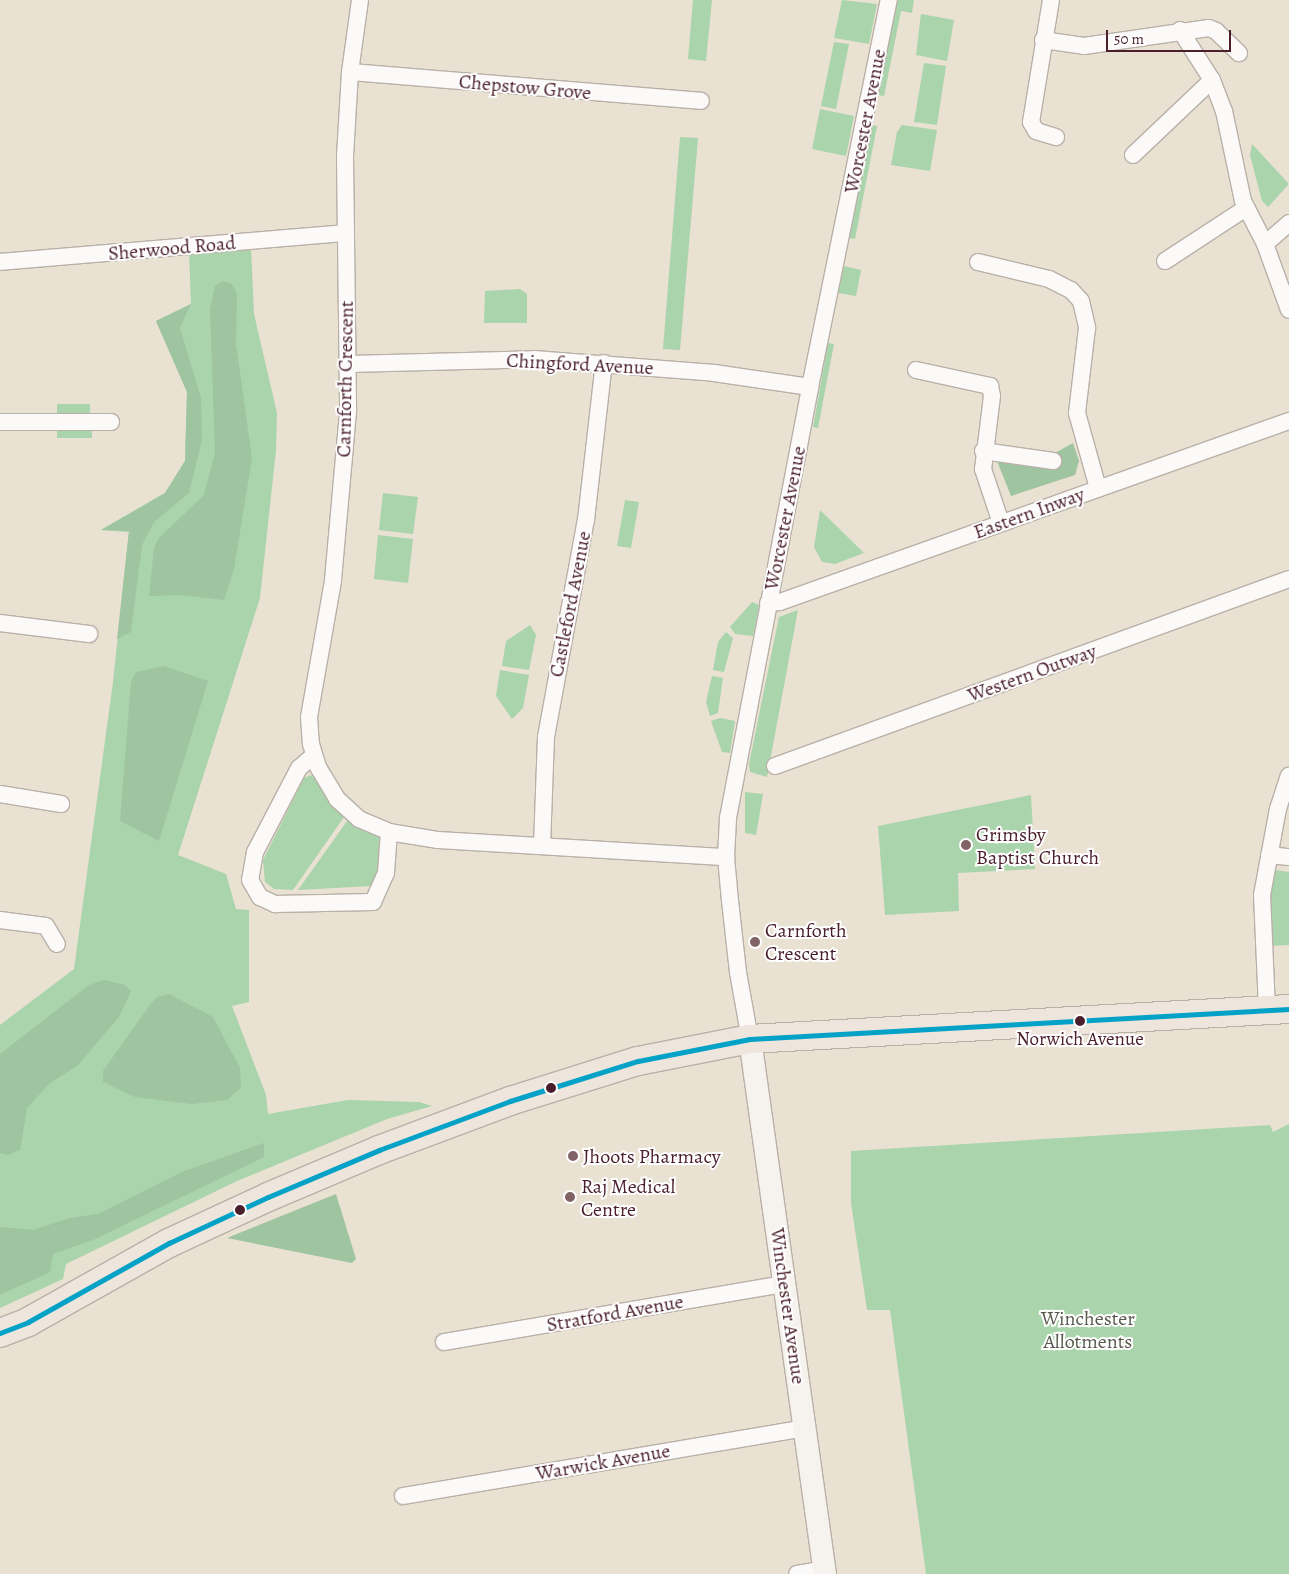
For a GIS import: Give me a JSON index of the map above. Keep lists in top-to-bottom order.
{
  "streets": {
    "street": [
      "Chepstow Grove",
      "Worcester Avenue",
      "Sherwood Road",
      "Chingford Avenue",
      "Carnforth Crescent",
      "Eastern Inway",
      "Castleford Avenue",
      "Western Outway",
      "Winchester Avenue",
      "Stratford Avenue",
      "Warwick Avenue"
    ]
  },
  "crossings": [
    ["Chepstow Grove", "Carnforth Crescent"],
    ["Worcester Avenue", "Chingford Avenue"],
    ["Worcester Avenue", "Carnforth Crescent"],
    ["Worcester Avenue", "Eastern Inway"],
    ["Worcester Avenue", "Winchester Avenue"],
    ["Sherwood Road", "Carnforth Crescent"],
    ["Chingford Avenue", "Carnforth Crescent"],
    ["Chingford Avenue", "Castleford Avenue"],
    ["Carnforth Crescent", "Castleford Avenue"],
    ["Winchester Avenue", "Stratford Avenue"],
    ["Winchester Avenue", "Warwick Avenue"]
  ],
  "parks": ["Winchester Allotments"],
  "places": [
    "Grimsby Baptist Church",
    "Carnforth Crescent",
    "Norwich Avenue",
    "Jhoots Pharmacy",
    "Raj Medical Centre"
  ],
  "scale_bar": "50 m"
}
